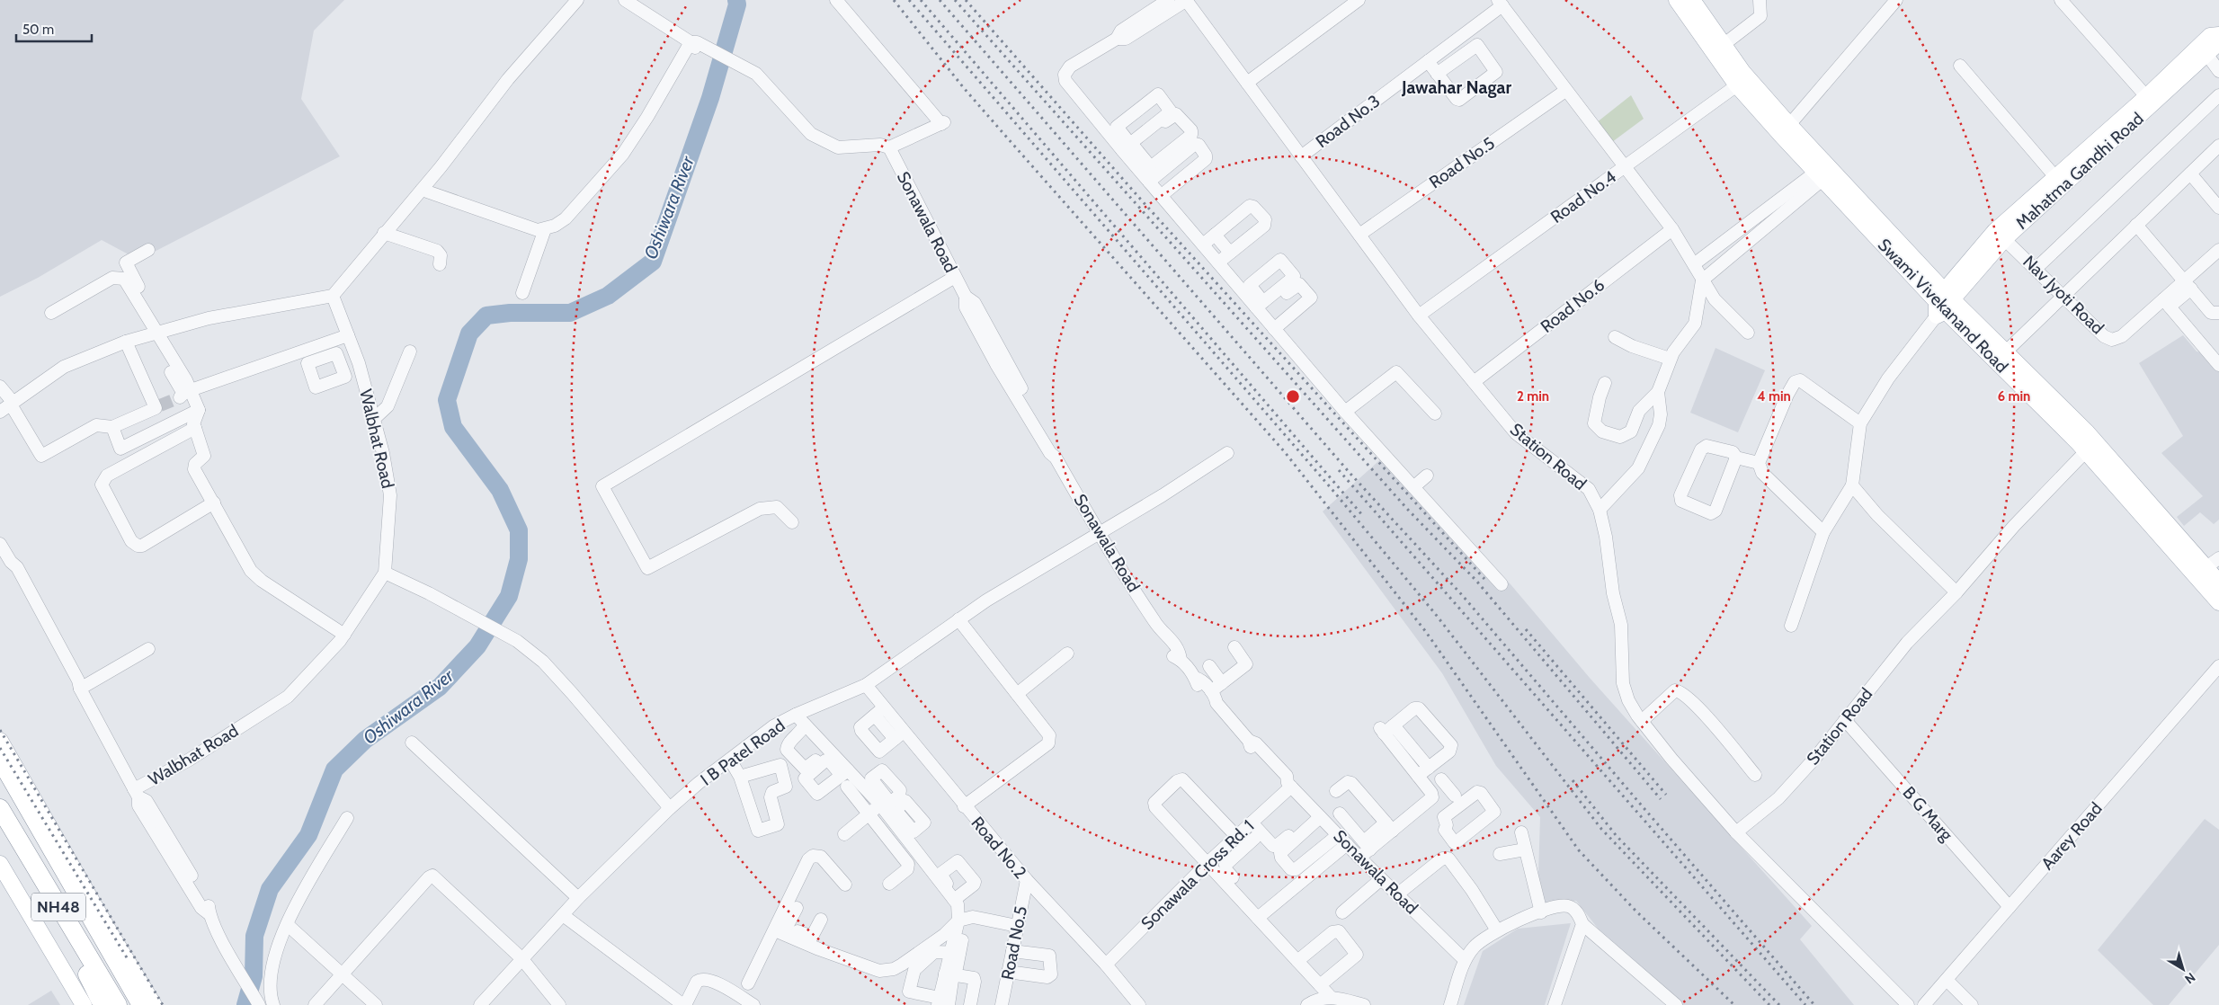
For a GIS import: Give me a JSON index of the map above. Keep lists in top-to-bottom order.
{
  "streets": {
    "highway": ["NH48"],
    "main road": ["Mahatma Gandhi Road", "Swami Vivekanand Road"],
    "street": [
      "Road No.3",
      "Road No.5",
      "Road No.4",
      "Sonawala Road",
      "Nav Jyoti Road",
      "Road No.6",
      "Walbhat Road",
      "Station Road",
      "I B Patel Road",
      "B G Marg",
      "Aarey Road",
      "Road No.2",
      "Sonawala Cross Rd. 1"
    ]
  },
  "crossings": [
    ["Road No.3", "Station Road"],
    ["Road No.5", "Station Road"],
    ["Road No.5", "Road No.2"],
    ["Mahatma Gandhi Road", "Nav Jyoti Road"],
    ["Mahatma Gandhi Road", "Swami Vivekanand Road"],
    ["Road No.4", "Swami Vivekanand Road"],
    ["Road No.4", "Station Road"],
    ["Sonawala Road", "I B Patel Road"],
    ["Sonawala Road", "Sonawala Cross Rd. 1"],
    ["Road No.6", "Station Road"],
    ["Swami Vivekanand Road", "Station Road"],
    ["Station Road", "B G Marg"],
    ["I B Patel Road", "Road No.2"],
    ["B G Marg", "Aarey Road"],
    ["Road No.2", "Sonawala Cross Rd. 1"]
  ],
  "districts": ["Jawahar Nagar"],
  "water": ["Oshiwara River"],
  "scale_bar": "50 m",
  "north": "bottom right",
  "rings": ["2 min", "4 min", "6 min"]
}
